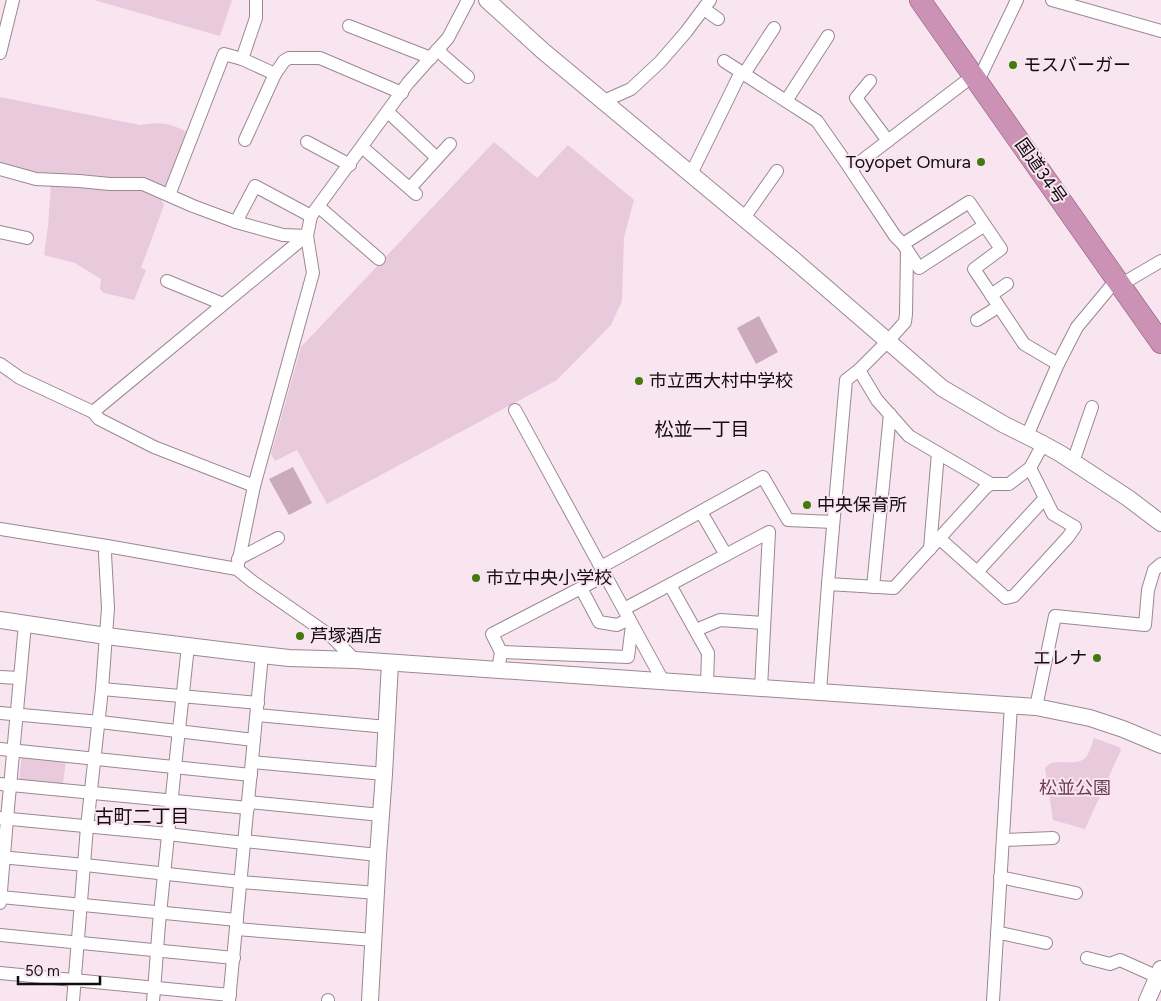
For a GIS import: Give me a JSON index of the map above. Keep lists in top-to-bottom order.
{
  "streets": {
    "highway": ["国道34号"]
  },
  "districts": ["松並一丁目", "古町二丁目"],
  "parks": ["松並公園"],
  "places": [
    "モスバーガー",
    "Toyopet Omura",
    "市立西大村中学校",
    "中央保育所",
    "市立中央小学校",
    "芦塚酒店",
    "エレナ"
  ],
  "scale_bar": "50 m"
}
